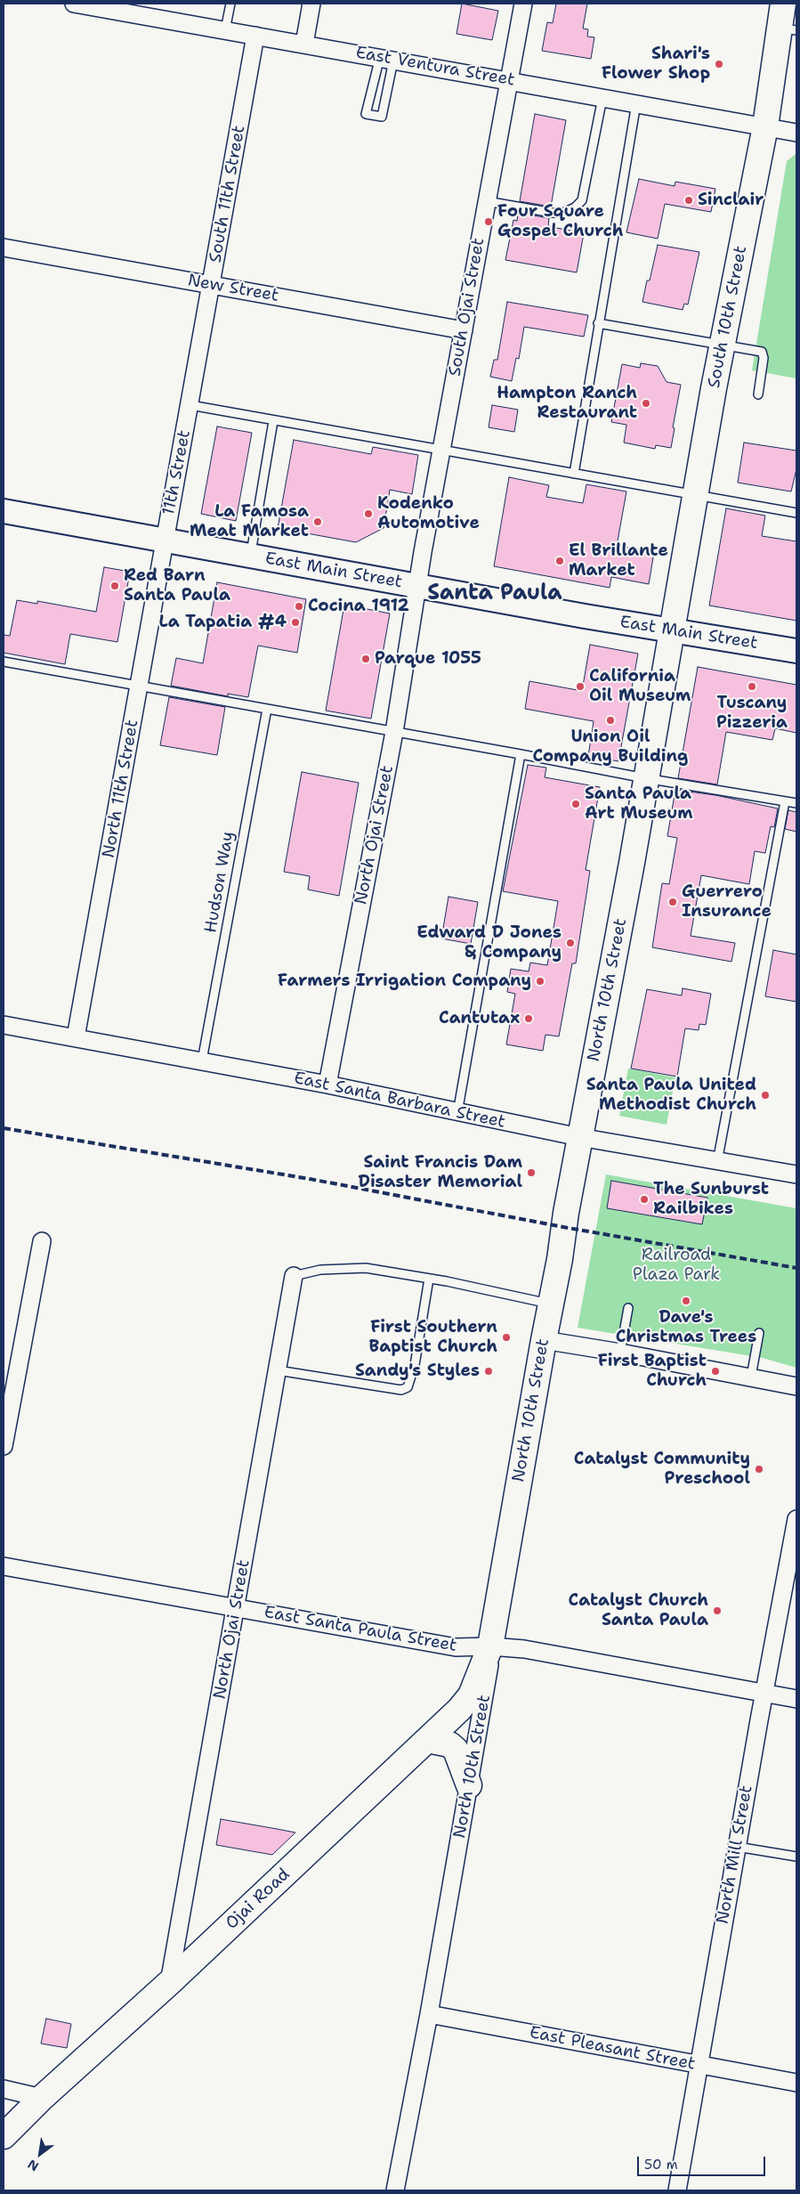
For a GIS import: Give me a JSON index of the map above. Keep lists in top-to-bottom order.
{
  "streets": {
    "main road": ["South 10th Street", "North 10th Street", "Ojai Road"],
    "street": [
      "East Ventura Street",
      "South 11th Street",
      "New Street",
      "South Ojai Street",
      "11th Street",
      "East Main Street",
      "North 11th Street",
      "North Ojai Street",
      "East Santa Barbara Street",
      "East Santa Paula Street",
      "North Mill Street",
      "East Pleasant Street"
    ],
    "lane": ["Hudson Way"]
  },
  "crossings": [
    ["East Ventura Street", "South 11th Street"],
    ["East Ventura Street", "South Ojai Street"],
    ["East Ventura Street", "South 10th Street"],
    ["South 11th Street", "New Street"],
    ["South 11th Street", "11th Street"],
    ["New Street", "South Ojai Street"],
    ["South Ojai Street", "East Main Street"],
    ["South Ojai Street", "North Ojai Street"],
    ["South 10th Street", "East Main Street"],
    ["South 10th Street", "North 10th Street"],
    ["11th Street", "East Main Street"],
    ["11th Street", "North 11th Street"],
    ["East Main Street", "North 11th Street"],
    ["East Main Street", "North Ojai Street"],
    ["East Main Street", "North 10th Street"],
    ["North 11th Street", "East Santa Barbara Street"],
    ["North Ojai Street", "East Santa Barbara Street"],
    ["North Ojai Street", "East Santa Paula Street"],
    ["North Ojai Street", "Ojai Road"],
    ["Hudson Way", "East Santa Barbara Street"],
    ["North 10th Street", "East Santa Barbara Street"],
    ["North 10th Street", "East Santa Paula Street"],
    ["North 10th Street", "Ojai Road"],
    ["North 10th Street", "East Pleasant Street"],
    ["East Santa Paula Street", "North Mill Street"],
    ["East Santa Paula Street", "Ojai Road"],
    ["North Mill Street", "East Pleasant Street"]
  ],
  "districts": ["Santa Paula"],
  "parks": ["Railroad Plaza Park"],
  "places": [
    "Shari's Flower Shop",
    "Sinclair",
    "Four Square Gospel Church",
    "Hampton Ranch Restaurant",
    "Kodenko Automotive",
    "La Famosa Meat Market",
    "El Brillante Market",
    "Red Barn Santa Paula",
    "Cocina 1912",
    "La Tapatia #4",
    "Parque 1055",
    "California Oil Museum",
    "Tuscany Pizzeria",
    "Union Oil Company Building",
    "Santa Paula Art Museum",
    "Guerrero Insurance",
    "Edward D Jones & Company",
    "Farmers Irrigation Company",
    "Cantutax",
    "Santa Paula United Methodist Church",
    "Saint Francis Dam Disaster Memorial",
    "The Sunburst Railbikes",
    "Dave's Christmas Trees",
    "First Southern Baptist Church",
    "Sandy's Styles",
    "First Baptist Church",
    "Catalyst Community Preschool",
    "Catalyst Church Santa Paula"
  ],
  "scale_bar": "50 m",
  "north": "bottom left"
}
